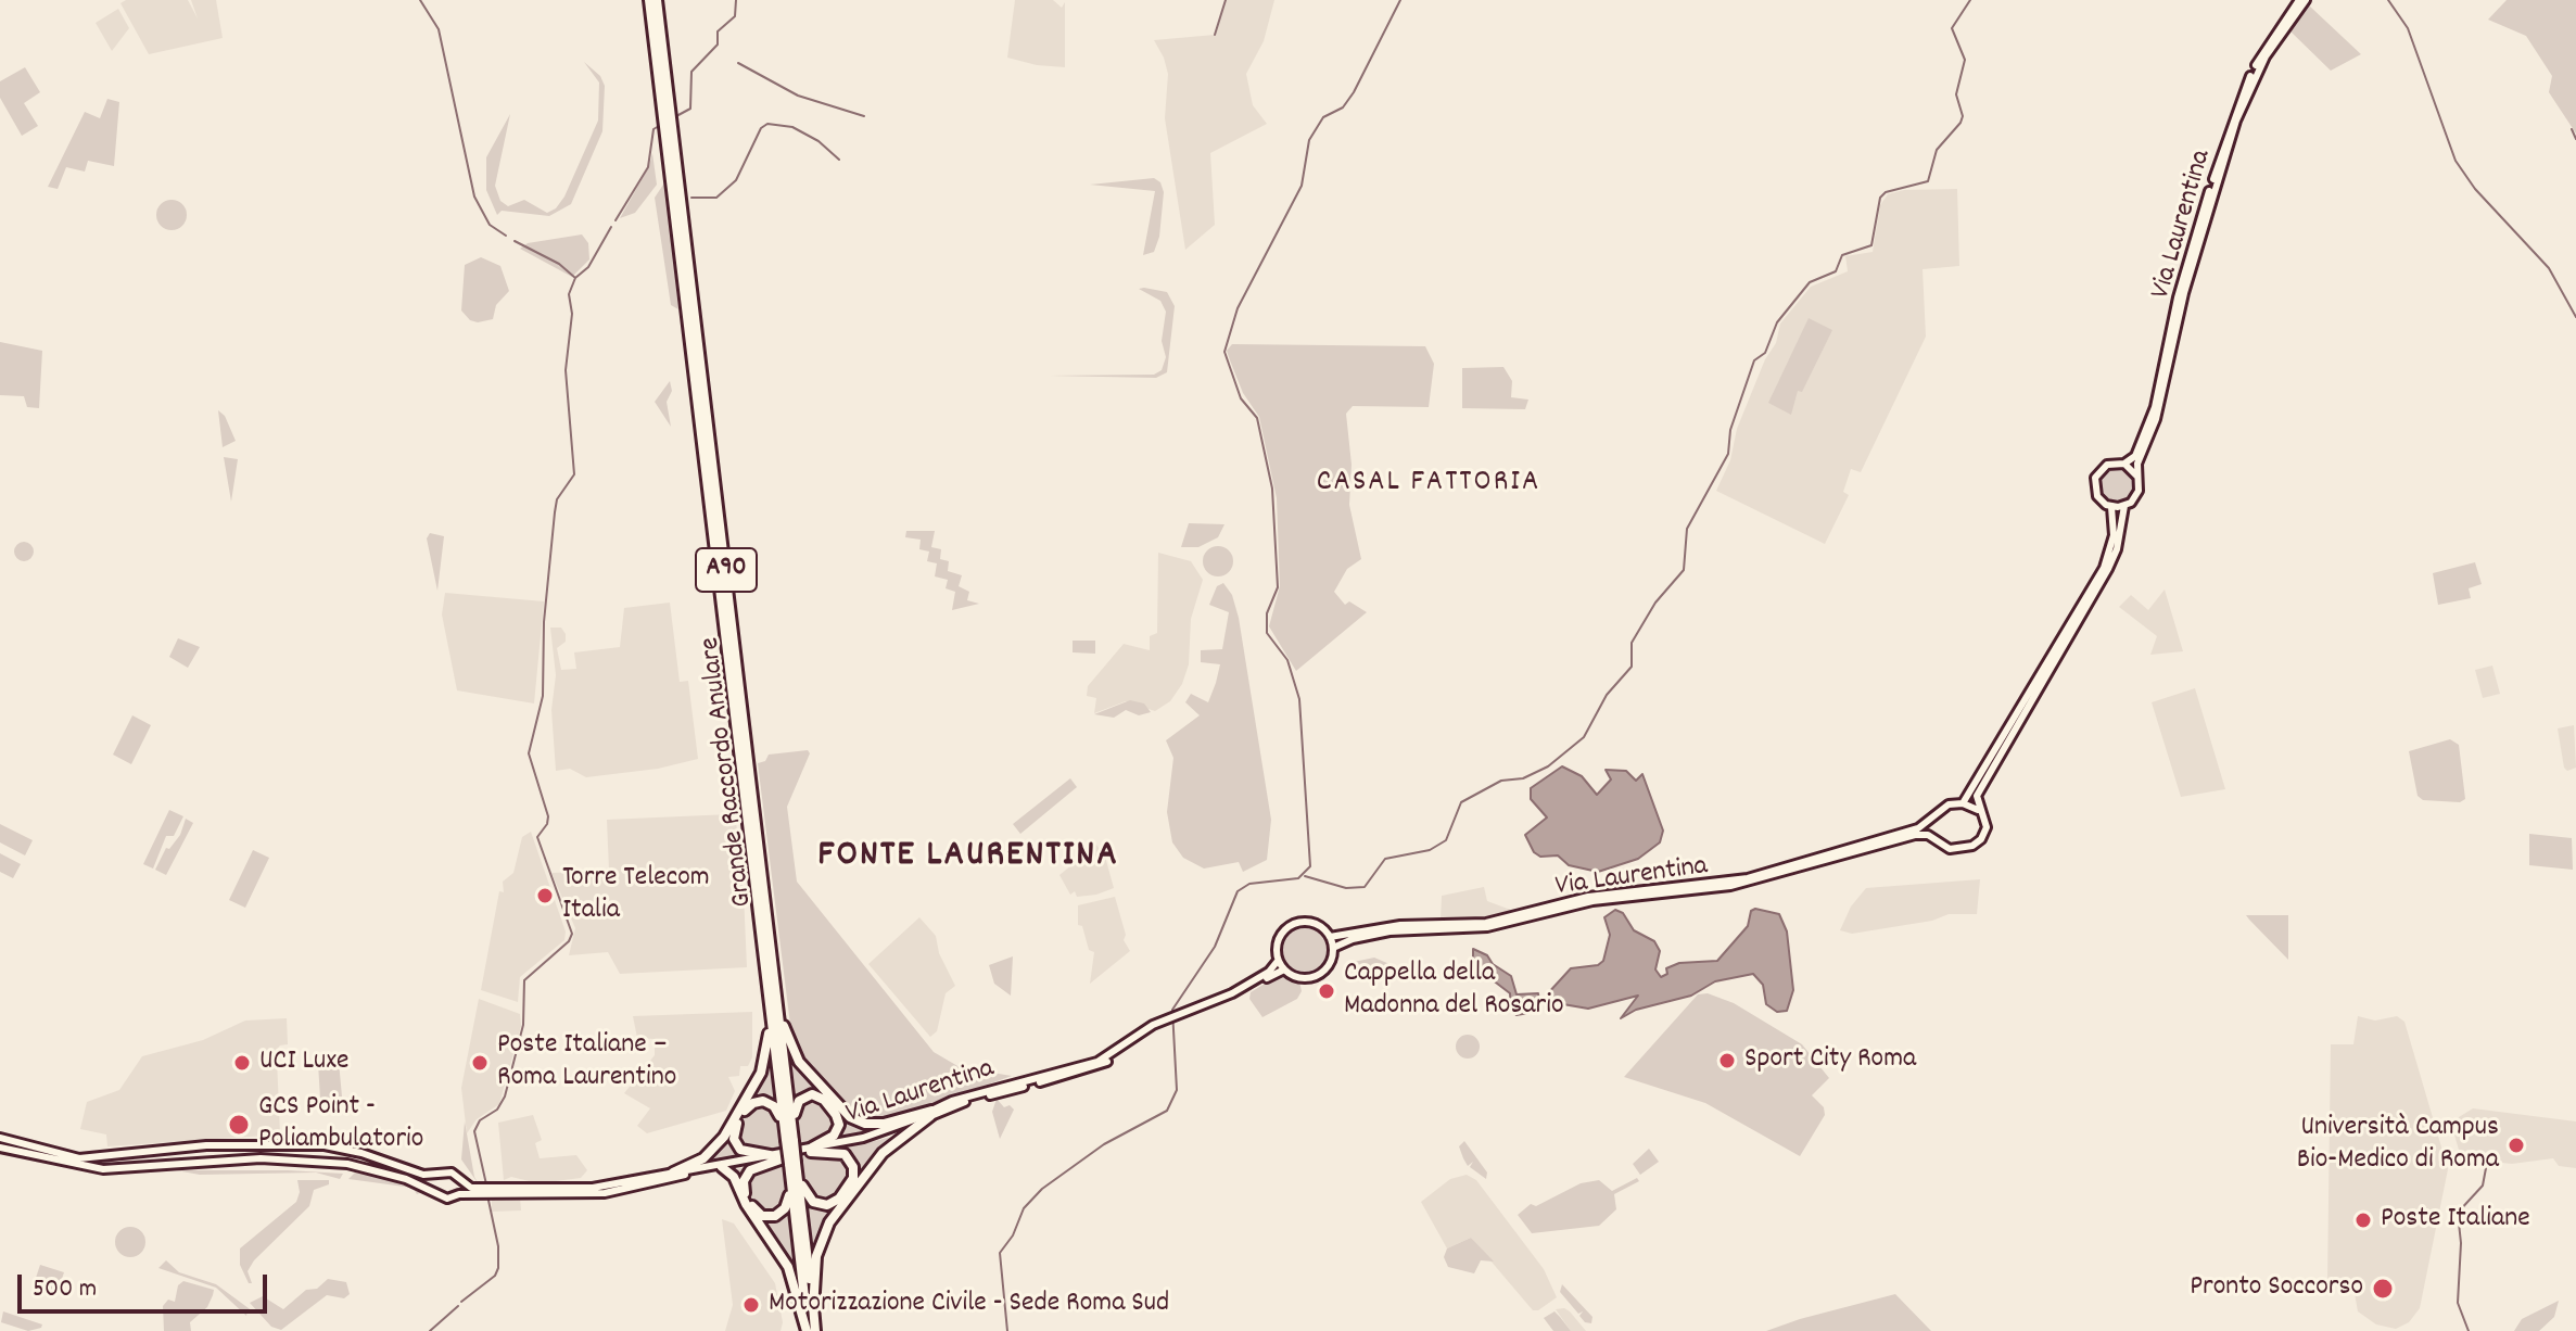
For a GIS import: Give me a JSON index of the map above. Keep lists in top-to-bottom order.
{
  "streets": {
    "highway": ["A90", "Grande Raccordo Anulare"],
    "main road": ["Via Laurentina"]
  },
  "crossings": [
    ["Via Laurentina", "Grande Raccordo Anulare"]
  ],
  "districts": ["CASAL FATTORIA", "FONTE LAURENTINA"],
  "places": [
    "Torre Telecom Italia",
    "Cappella della Madonna del Rosario",
    "Sport City Roma",
    "UCI Luxe",
    "Poste Italiane – Roma Laurentino",
    "GCS Point - Poliambulatorio",
    "Università Campus Bio-Medico di Roma",
    "Poste Italiane",
    "Pronto Soccorso",
    "Motorizzazione Civile - Sede Roma Sud"
  ],
  "scale_bar": "500 m"
}
